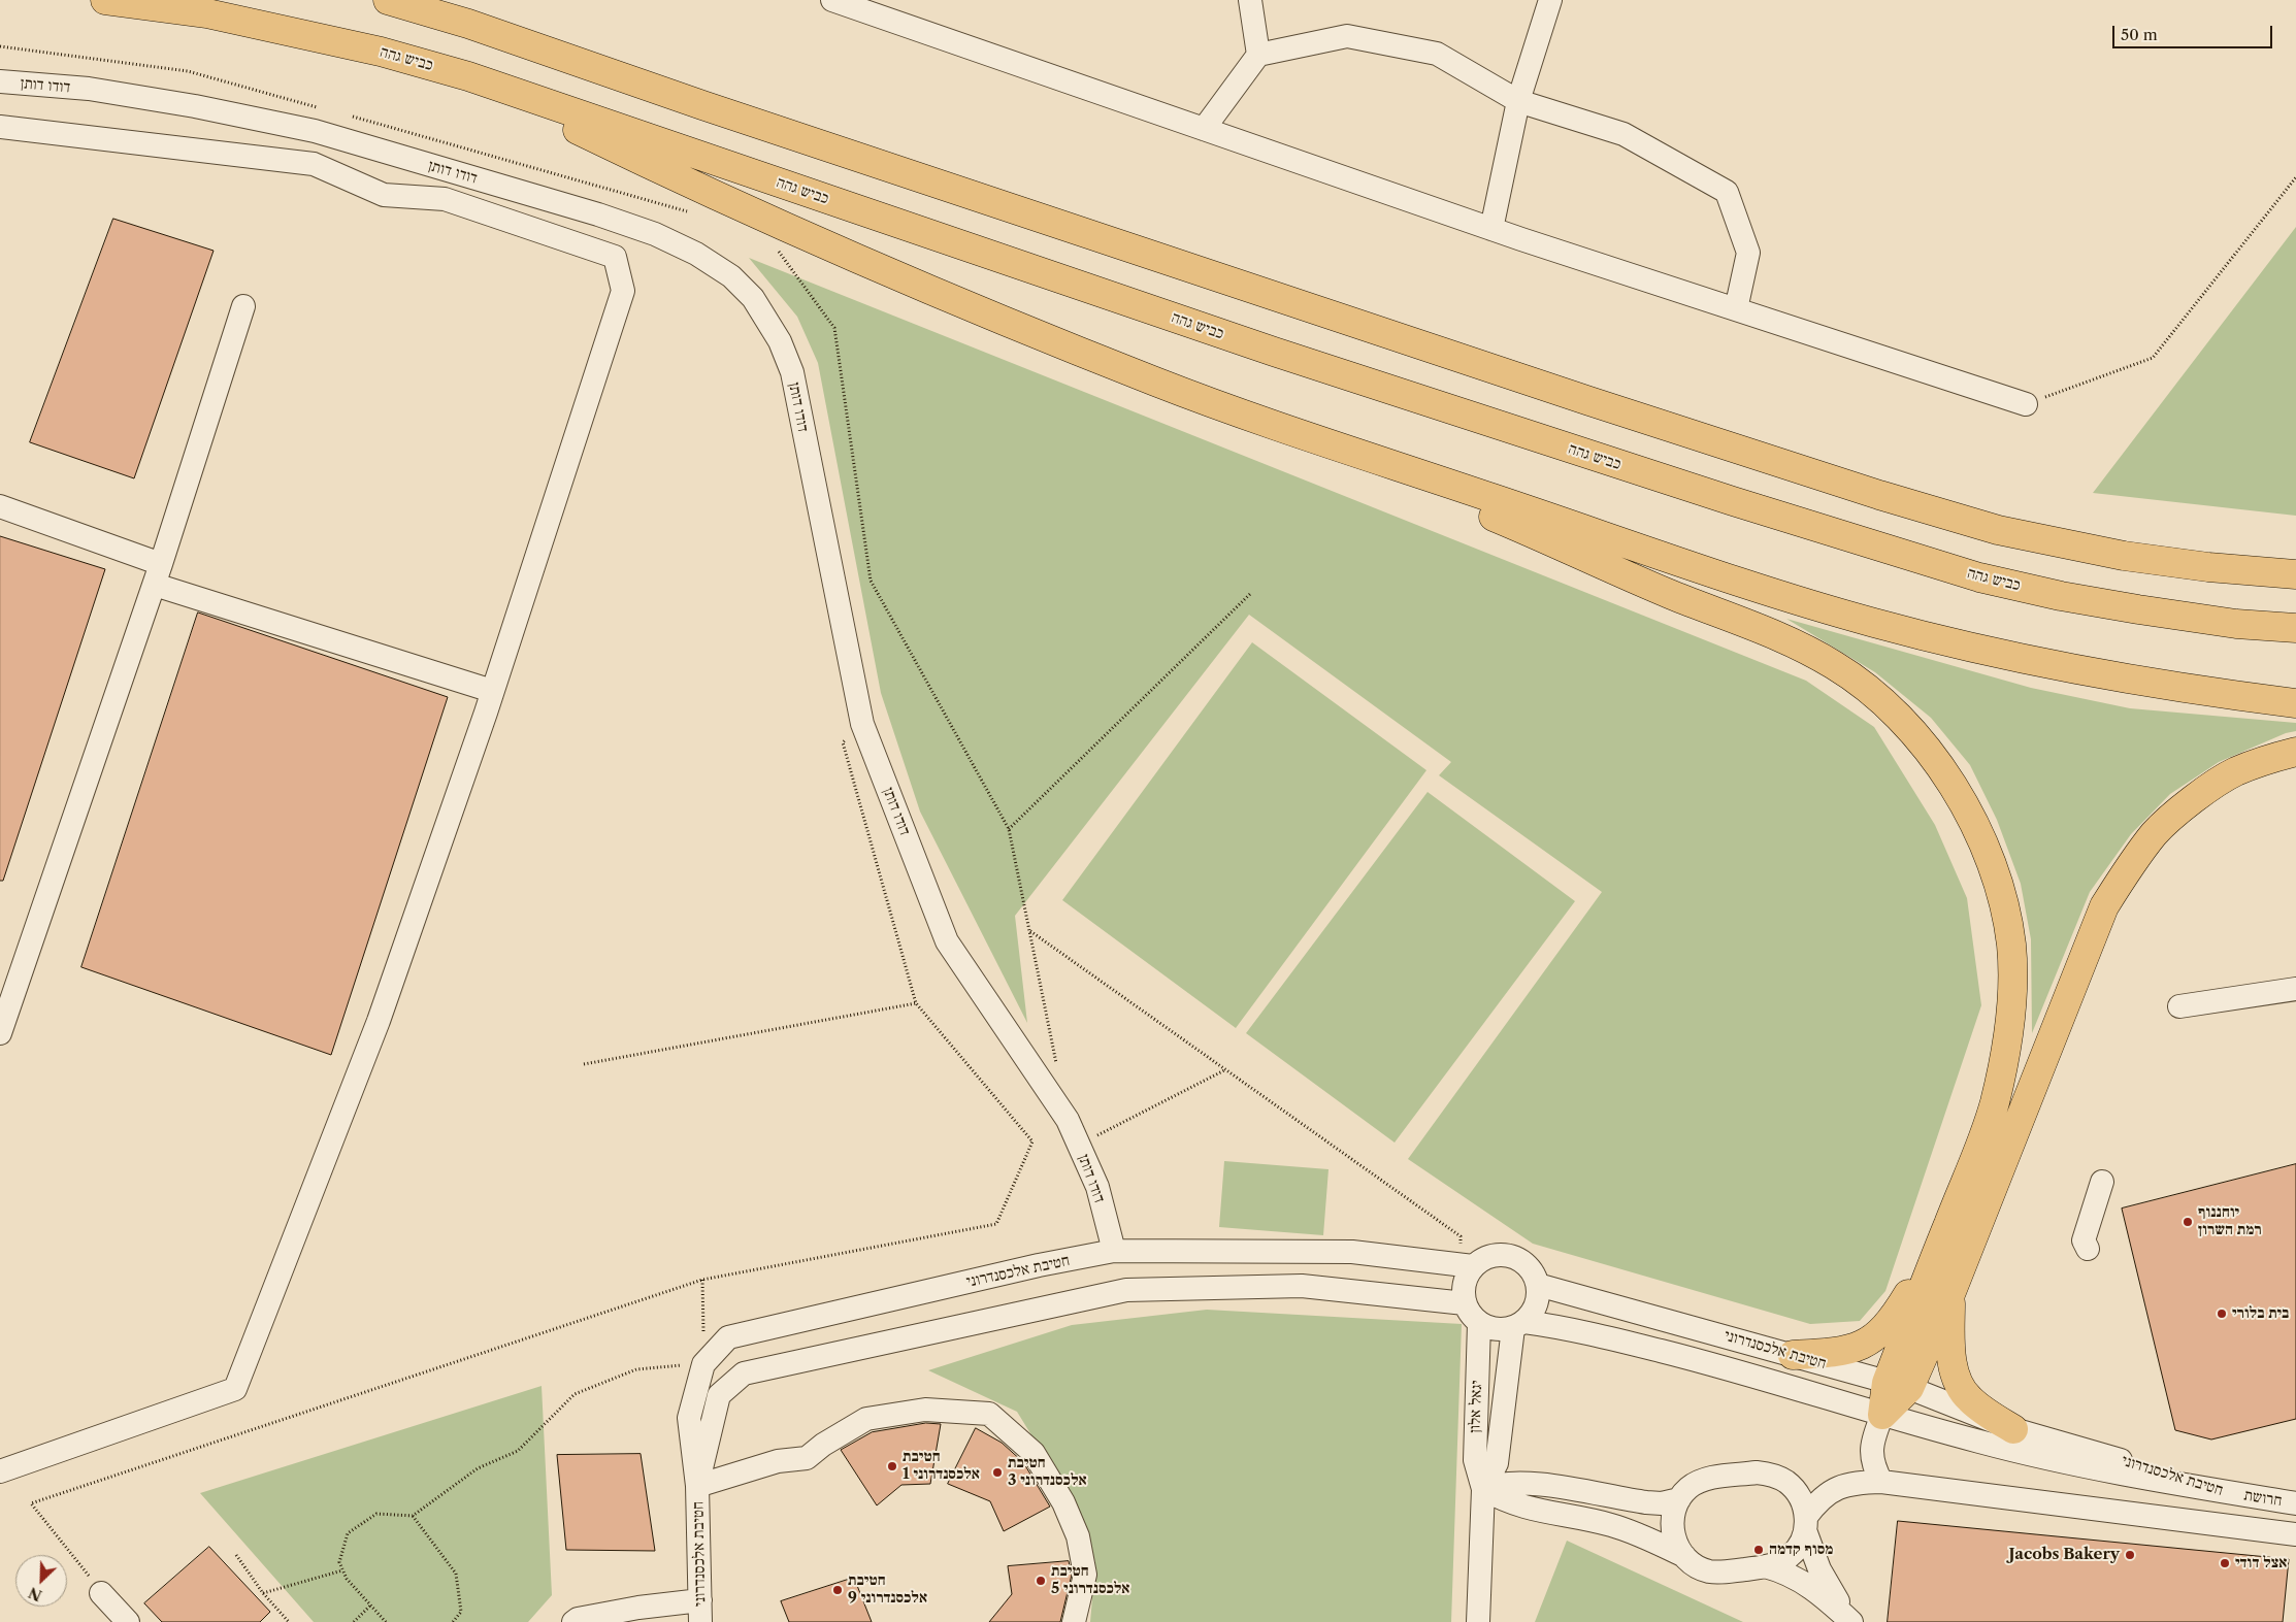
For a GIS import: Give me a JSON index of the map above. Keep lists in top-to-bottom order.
{
  "streets": {
    "highway": ["כביש גהה"],
    "street": [
      "דודו דותן",
      "חטיבת אלכסנדרוני",
      "יגאל אלון",
      "חרושת"
    ]
  },
  "crossings": [
    ["דודו דותן", "חטיבת אלכסנדרוני"],
    ["חטיבת אלכסנדרוני", "יגאל אלון"],
    ["חטיבת אלכסנדרוני", "חרושת"]
  ],
  "places": [
    "יוחננוף רמת השרון",
    "בית בלורי",
    "חטיבת אלכסנדרוני 1",
    "חטיבת אלכסנדרוני 3",
    "מסוף קדמה",
    "Jacobs Bakery",
    "אצל דודי",
    "חטיבת אלכסנדרוני 5",
    "חטיבת אלכסנדרוני 9"
  ],
  "scale_bar": "50 m",
  "north": "bottom left"
}
